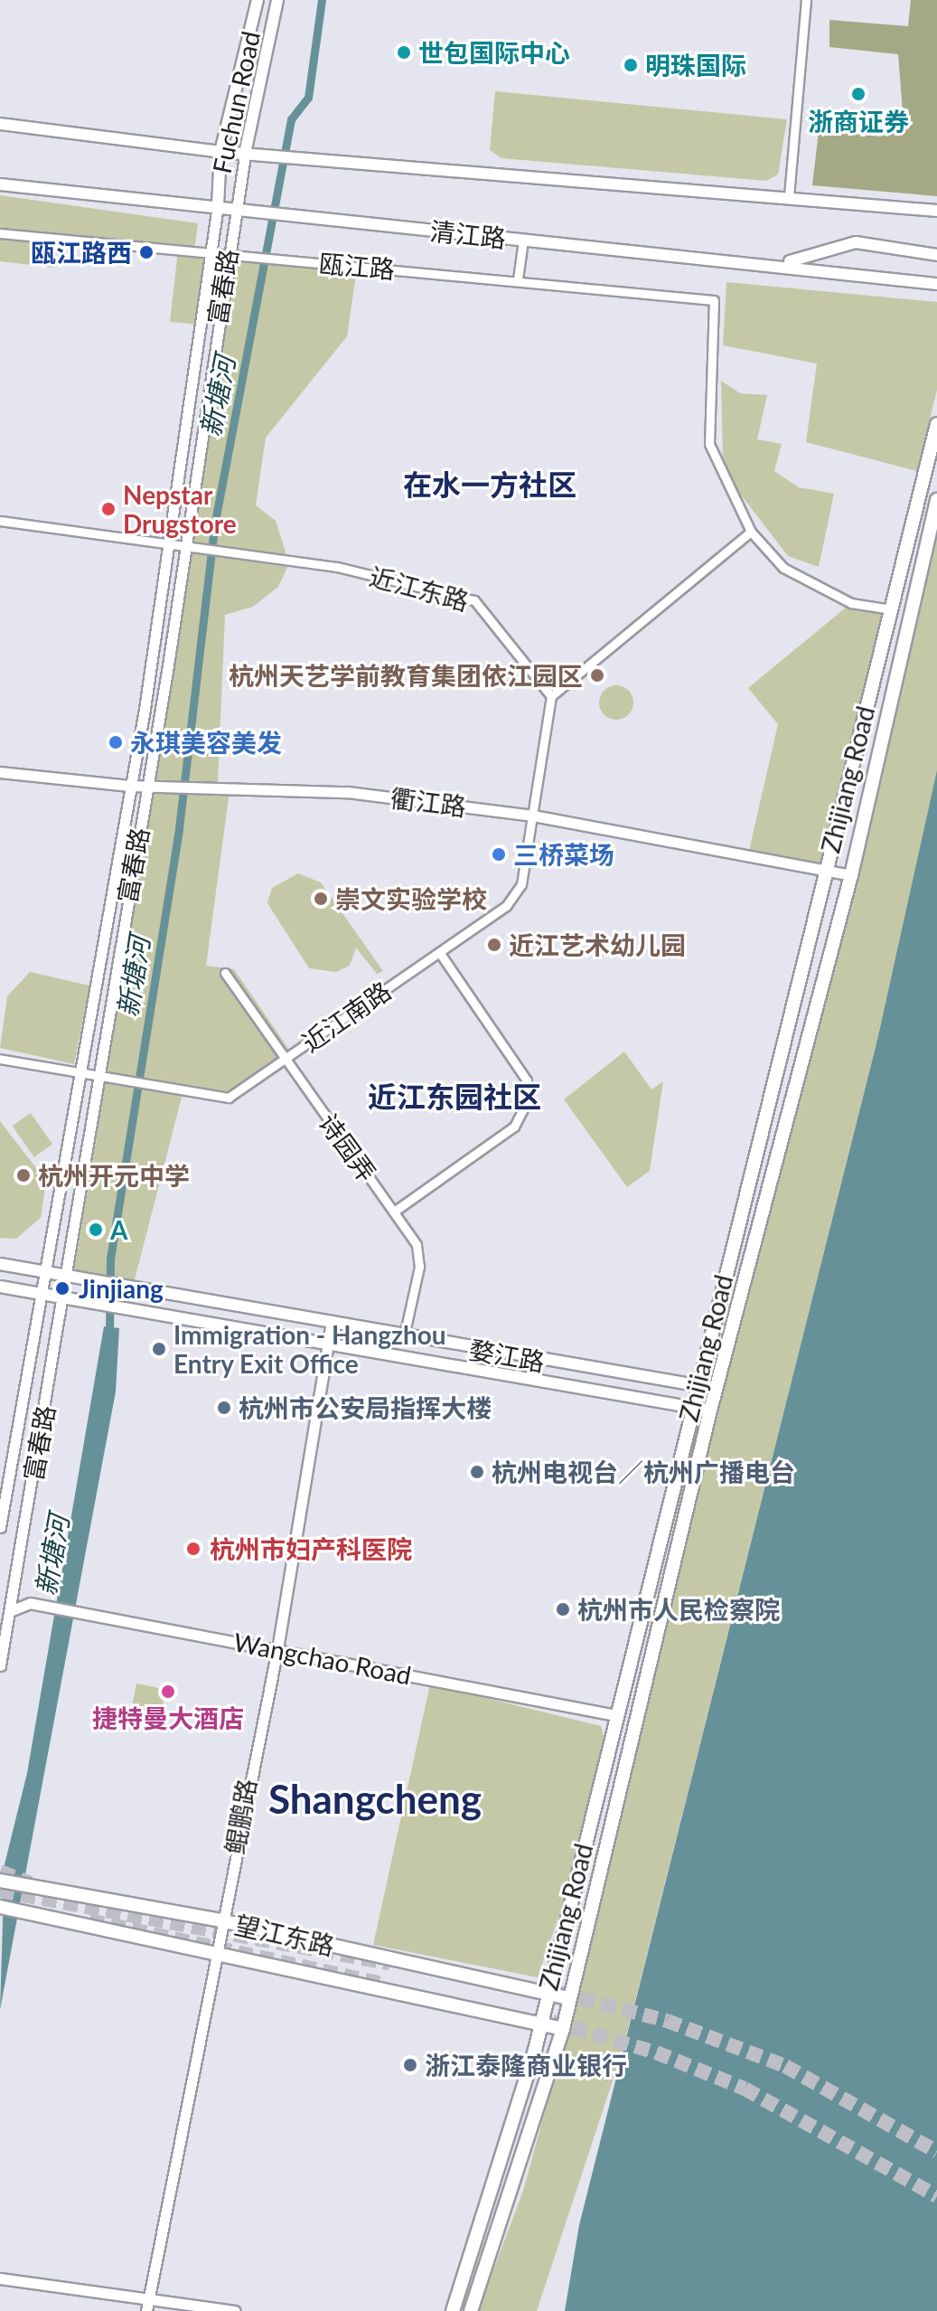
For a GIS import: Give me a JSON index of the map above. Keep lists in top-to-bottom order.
{
  "streets": {
    "main road": [
      "Fuchun Road",
      "清江路",
      "Zhijiang Road",
      "婺江路",
      "望江东路"
    ],
    "street": [
      "瓯江路",
      "富春路",
      "近江东路",
      "衢江路",
      "近江南路",
      "诗园弄",
      "Wangchao Road",
      "鲲鹏路"
    ]
  },
  "crossings": [
    ["Fuchun Road", "清江路"],
    ["Fuchun Road", "富春路"],
    ["清江路", "富春路"],
    ["瓯江路", "富春路"],
    ["富春路", "近江东路"],
    ["富春路", "衢江路"],
    ["富春路", "近江南路"],
    ["富春路", "婺江路"],
    ["Zhijiang Road", "衢江路"],
    ["Zhijiang Road", "婺江路"],
    ["Zhijiang Road", "Wangchao Road"],
    ["Zhijiang Road", "望江东路"],
    ["衢江路", "近江南路"],
    ["近江南路", "诗园弄"],
    ["诗园弄", "婺江路"],
    ["婺江路", "鲲鹏路"],
    ["Wangchao Road", "鲲鹏路"],
    ["鲲鹏路", "望江东路"]
  ],
  "districts": ["在水一方社区", "近江东园社区", "Shangcheng"],
  "water": ["新塘河"],
  "places": [
    "世包国际中心",
    "明珠国际",
    "浙商证券",
    "瓯江路西",
    "Nepstar Drugstore",
    "杭州天艺学前教育集团依江园区",
    "永琪美容美发",
    "三桥菜场",
    "崇文实验学校",
    "近江艺术幼儿园",
    "杭州开元中学",
    "A",
    "Jinjiang",
    "Immigration - Hangzhou Entry Exit Office",
    "杭州市公安局指挥大楼",
    "杭州电视台／杭州广播电台",
    "杭州市妇产科医院",
    "杭州市人民检察院",
    "捷特曼大酒店",
    "浙江泰隆商业银行"
  ]
}
